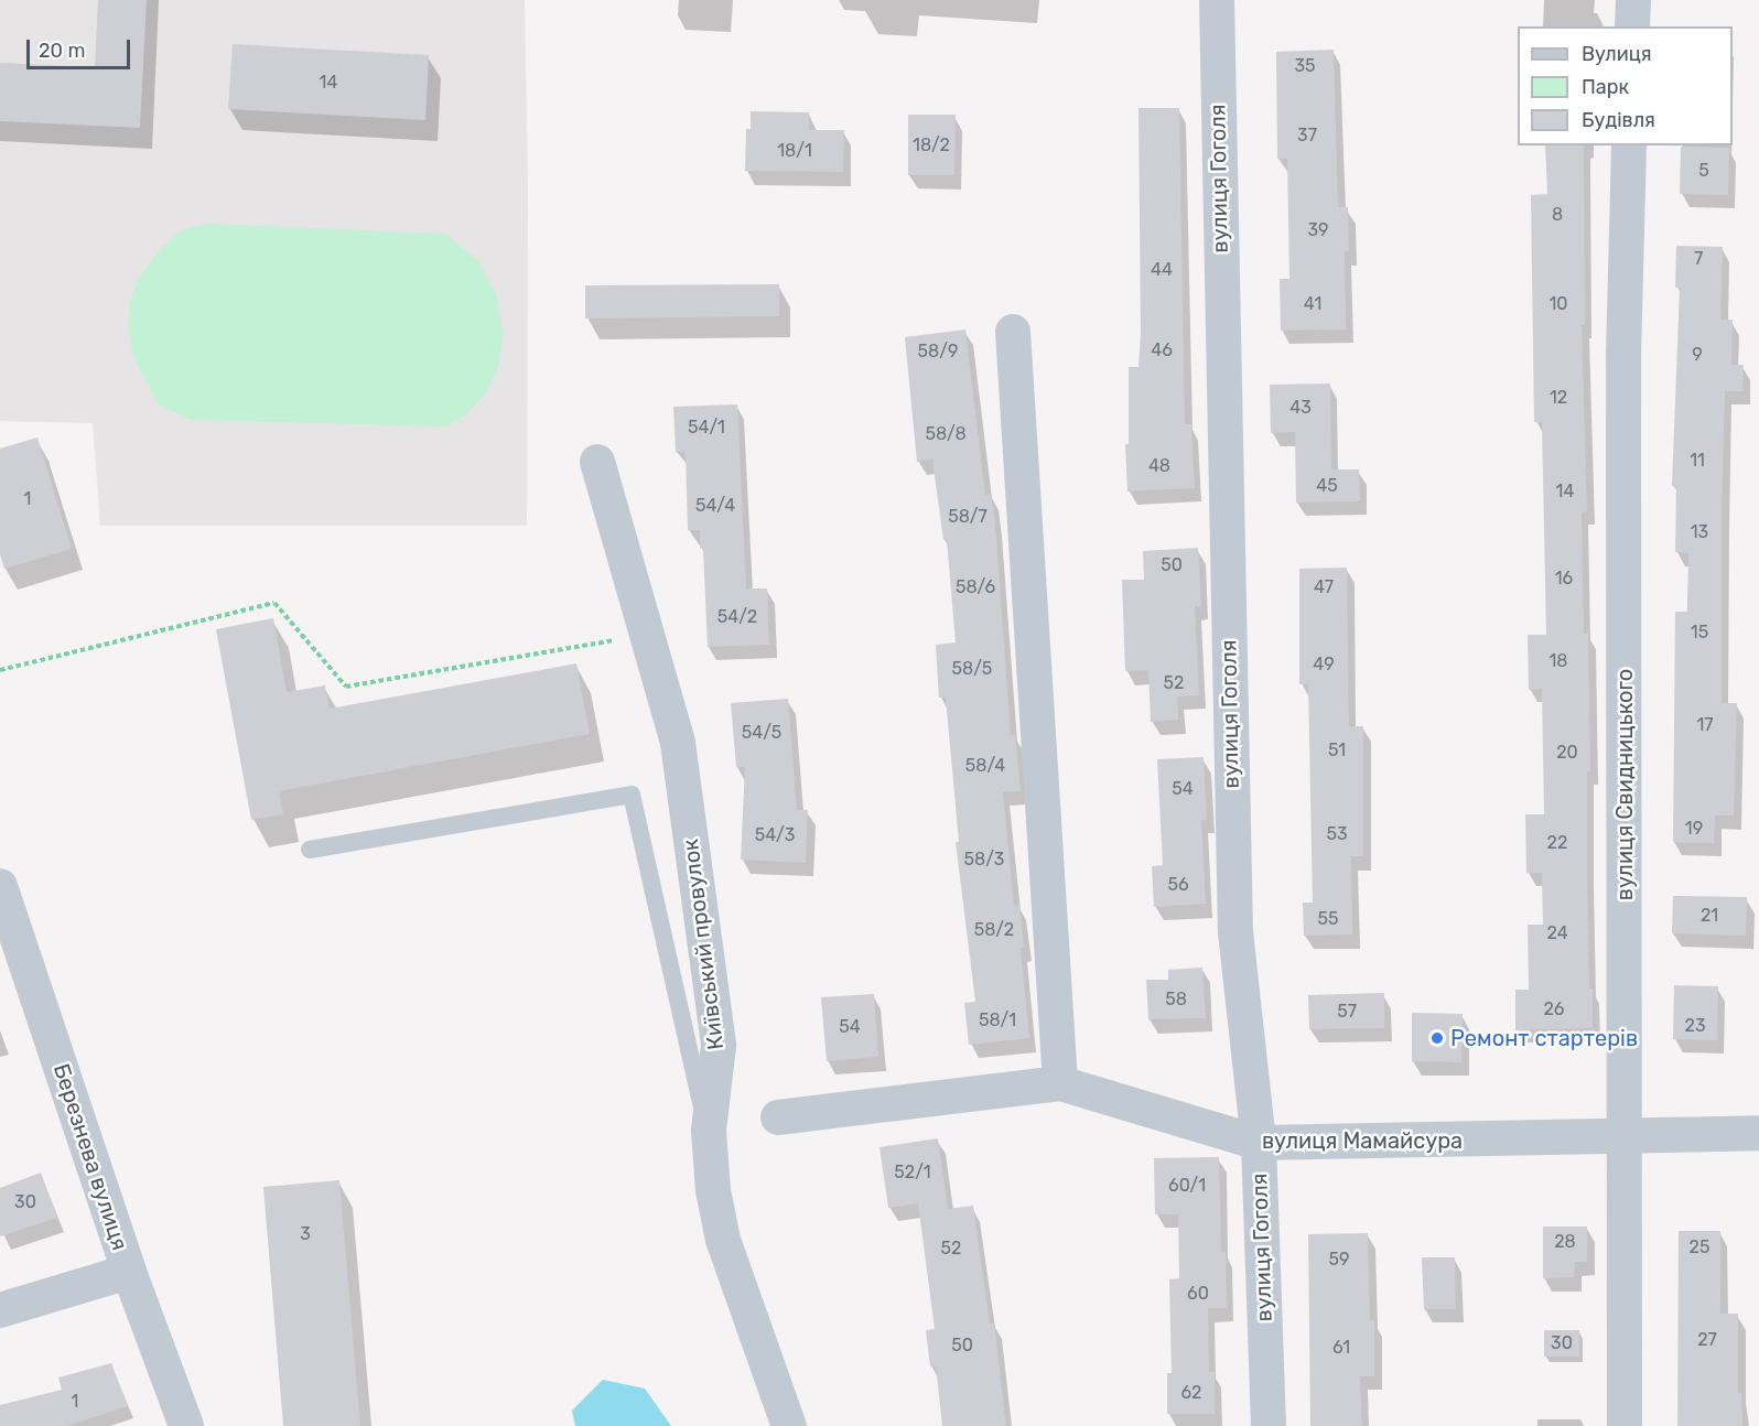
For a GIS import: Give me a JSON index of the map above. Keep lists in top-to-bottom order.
{
  "streets": {
    "street": [
      "вулиця Гоголя",
      "вулиця Свидницького",
      "Київський провулок",
      "вулиця Мамайсура",
      "Березнева вулиця"
    ]
  },
  "crossings": [
    ["вулиця Гоголя", "вулиця Мамайсура"],
    ["вулиця Свидницького", "вулиця Мамайсура"]
  ],
  "places": ["Ремонт стартерів"],
  "house_numbers": [
    "35",
    "14",
    "37",
    "18/2",
    "18/1",
    "5",
    "8",
    "39",
    "7",
    "44",
    "41",
    "10",
    "46",
    "58/9",
    "9",
    "12",
    "43",
    "54/1",
    "58/8",
    "11",
    "48",
    "45",
    "14",
    "1",
    "54/4",
    "58/7",
    "13",
    "50",
    "16",
    "58/6",
    "47",
    "54/2",
    "15",
    "18",
    "49",
    "58/5",
    "52",
    "17",
    "54/5",
    "51",
    "20",
    "58/4",
    "54",
    "19",
    "53",
    "54/3",
    "22",
    "58/3",
    "56",
    "21",
    "55",
    "58/2",
    "24",
    "58",
    "26",
    "57",
    "58/1",
    "23",
    "54",
    "52/1",
    "60/1",
    "30",
    "3",
    "28",
    "25",
    "52",
    "59",
    "60",
    "27",
    "30",
    "50",
    "61",
    "62",
    "1"
  ],
  "legend": ["Вулиця", "Парк", "Будівля"],
  "scale_bar": "20 m"
}
